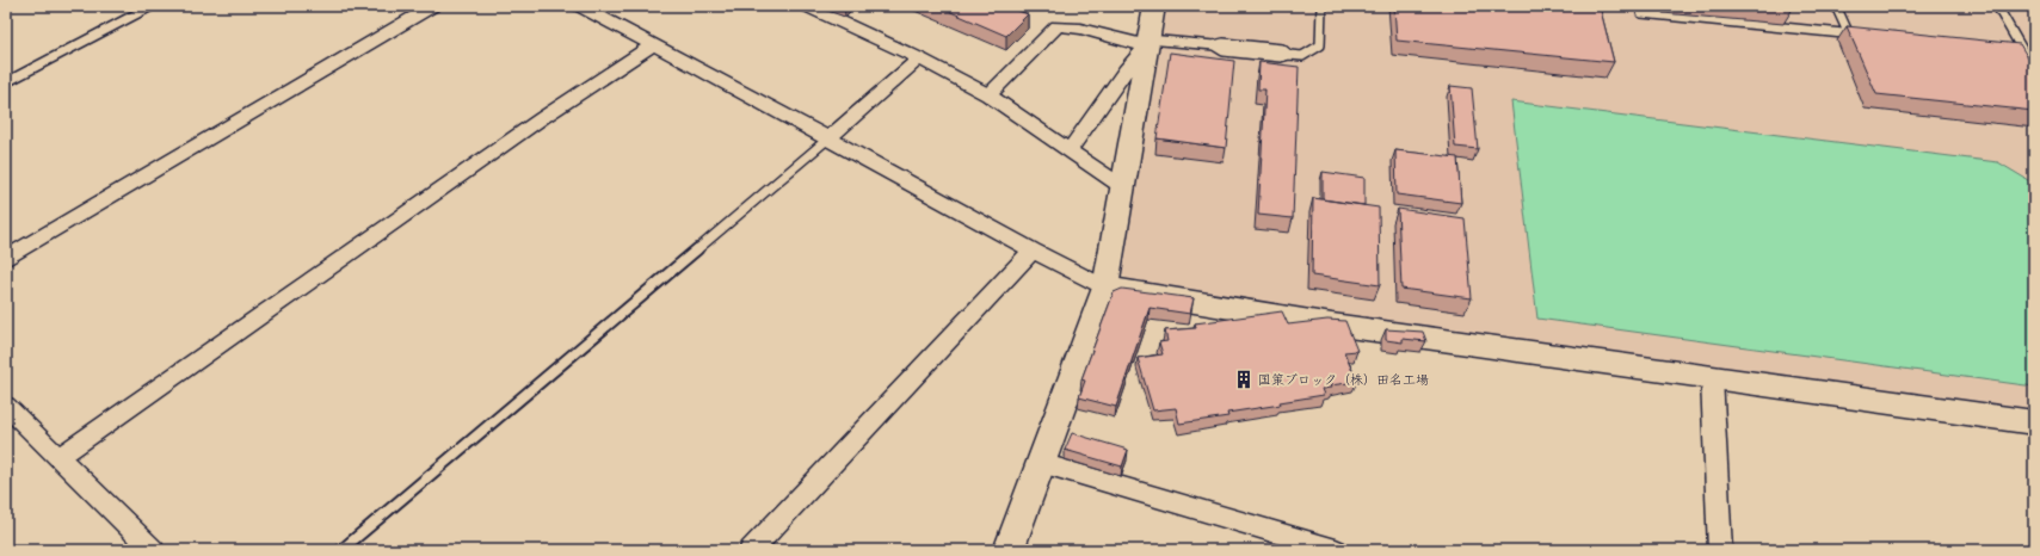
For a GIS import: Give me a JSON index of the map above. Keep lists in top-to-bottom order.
{
  "places": {
    "building": ["国策ブロック（株）田名工場"]
  }
}
